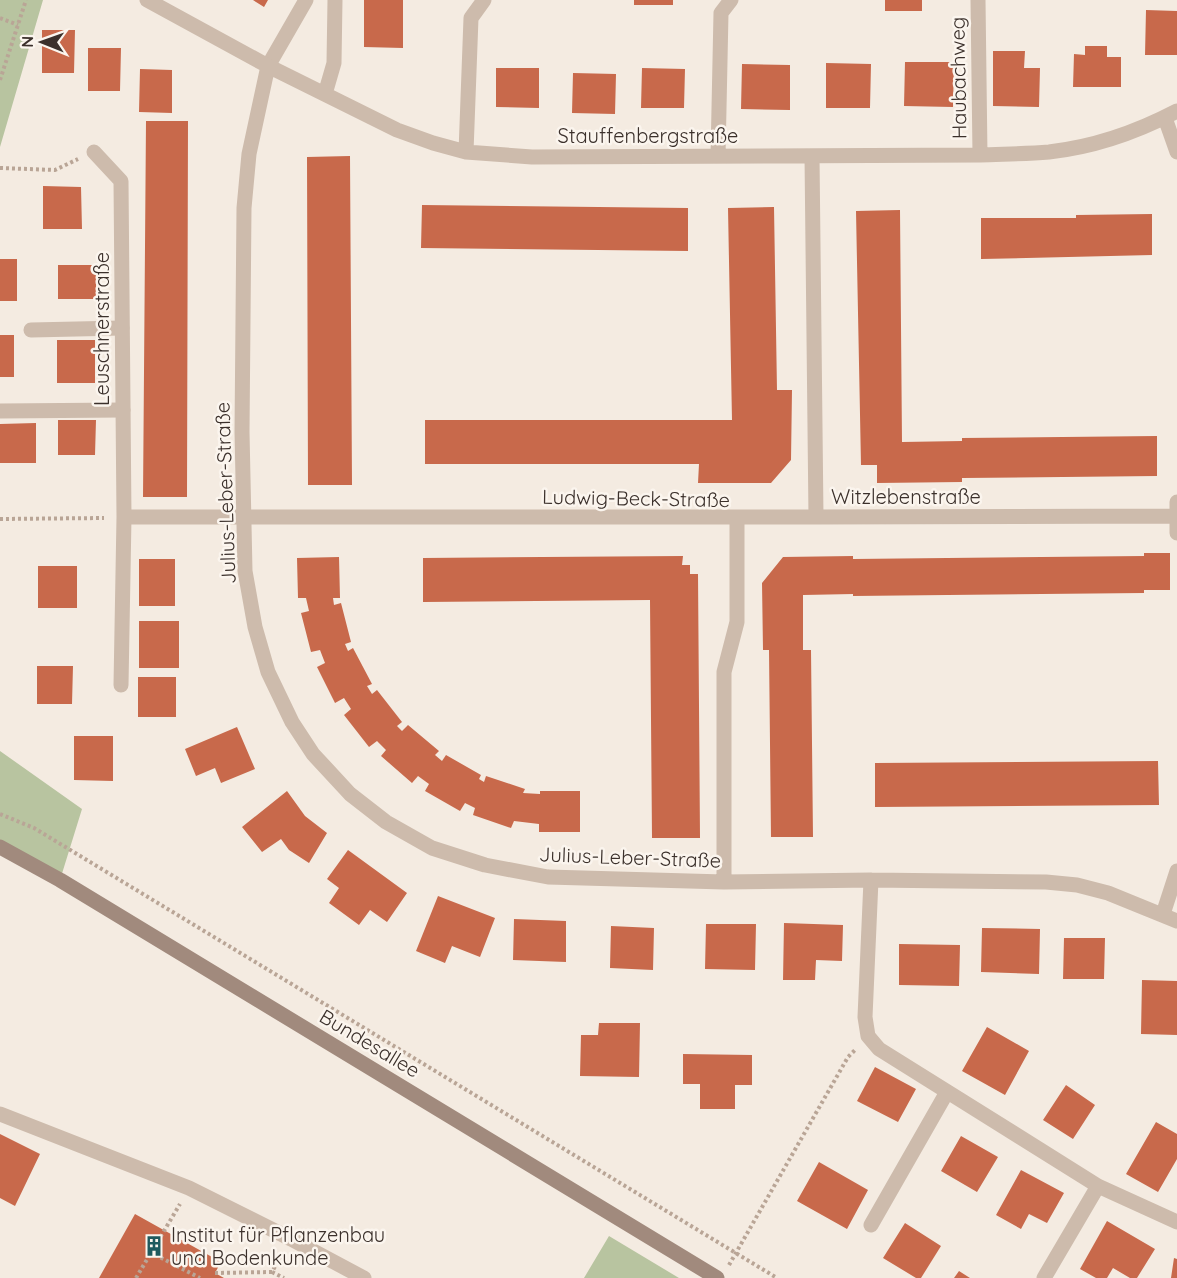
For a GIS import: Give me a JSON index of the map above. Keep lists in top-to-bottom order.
{
  "streets": {
    "main road": ["Bundesallee"],
    "street": [
      "Haubachweg",
      "Stauffenbergstraße",
      "Leuschnerstraße",
      "Julius-Leber-Straße",
      "Witzlebenstraße",
      "Ludwig-Beck-Straße"
    ]
  },
  "crossings": [
    ["Haubachweg", "Stauffenbergstraße"],
    ["Stauffenbergstraße", "Julius-Leber-Straße"],
    ["Stauffenbergstraße", "Witzlebenstraße"],
    ["Julius-Leber-Straße", "Ludwig-Beck-Straße"]
  ],
  "places": {
    "building": ["Institut für Pflanzenbau und Bodenkunde"]
  },
  "north": "left"
}
